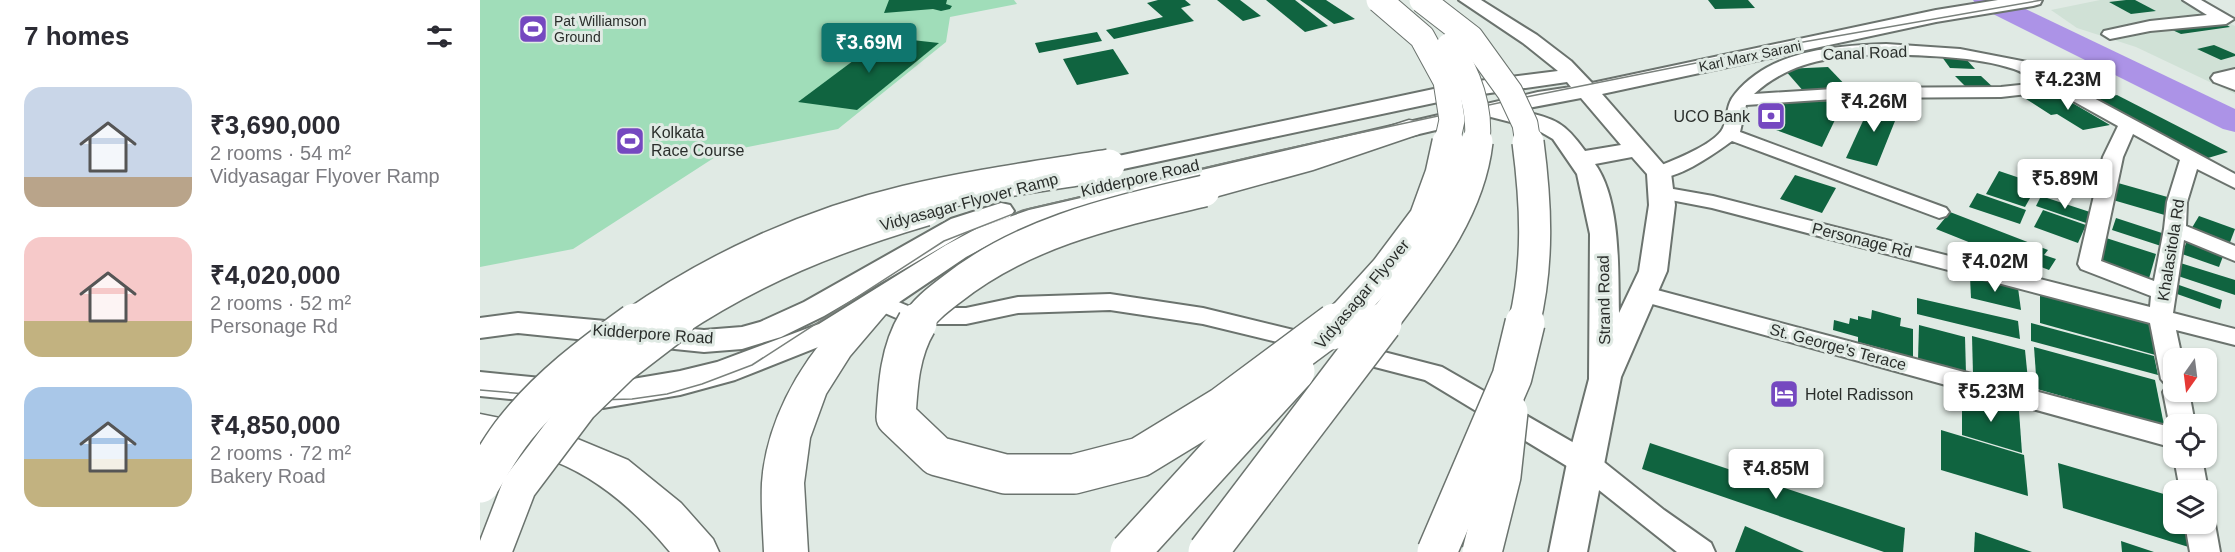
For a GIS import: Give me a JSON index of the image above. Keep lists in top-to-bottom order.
{
  "streets": {
    "highway": ["Vidyasagar Flyover"],
    "main road": [
      "Karl Marx Sarani",
      "Kidderpore Road",
      "Vidyasagar Flyover Ramp",
      "Strand Road"
    ],
    "street": [
      "Canal Road",
      "Personage Rd",
      "Khalasitola Rd",
      "St. George's Terace"
    ]
  },
  "crossings": [
    ["Canal Road", "Khalasitola Rd"],
    ["Karl Marx Sarani", "Kidderpore Road"],
    ["Karl Marx Sarani", "Vidyasagar Flyover Ramp"],
    ["Kidderpore Road", "Vidyasagar Flyover Ramp"],
    ["Kidderpore Road", "Strand Road"],
    ["Personage Rd", "Khalasitola Rd"]
  ],
  "places": {
    "sports": ["Pat Williamson Ground", "Kolkata Race Course"],
    "bank": ["UCO Bank"],
    "hotel": ["Hotel Radisson"]
  },
  "north": "bottom",
  "page": {
    "heading": "7 homes",
    "price": [
      "₹3.69M",
      "₹4.23M",
      "₹4.26M",
      "₹5.89M",
      "₹4.02M",
      "₹5.23M",
      "₹4.85M"
    ],
    "list": [
      {
        "name": "₹3,690,000",
        "note": "2 rooms · 54 m² · Vidyasagar Flyover Ramp"
      },
      {
        "name": "₹4,020,000",
        "note": "2 rooms · 52 m² · Personage Rd"
      },
      {
        "name": "₹4,850,000",
        "note": "2 rooms · 72 m² · Bakery Road"
      }
    ]
  }
}
